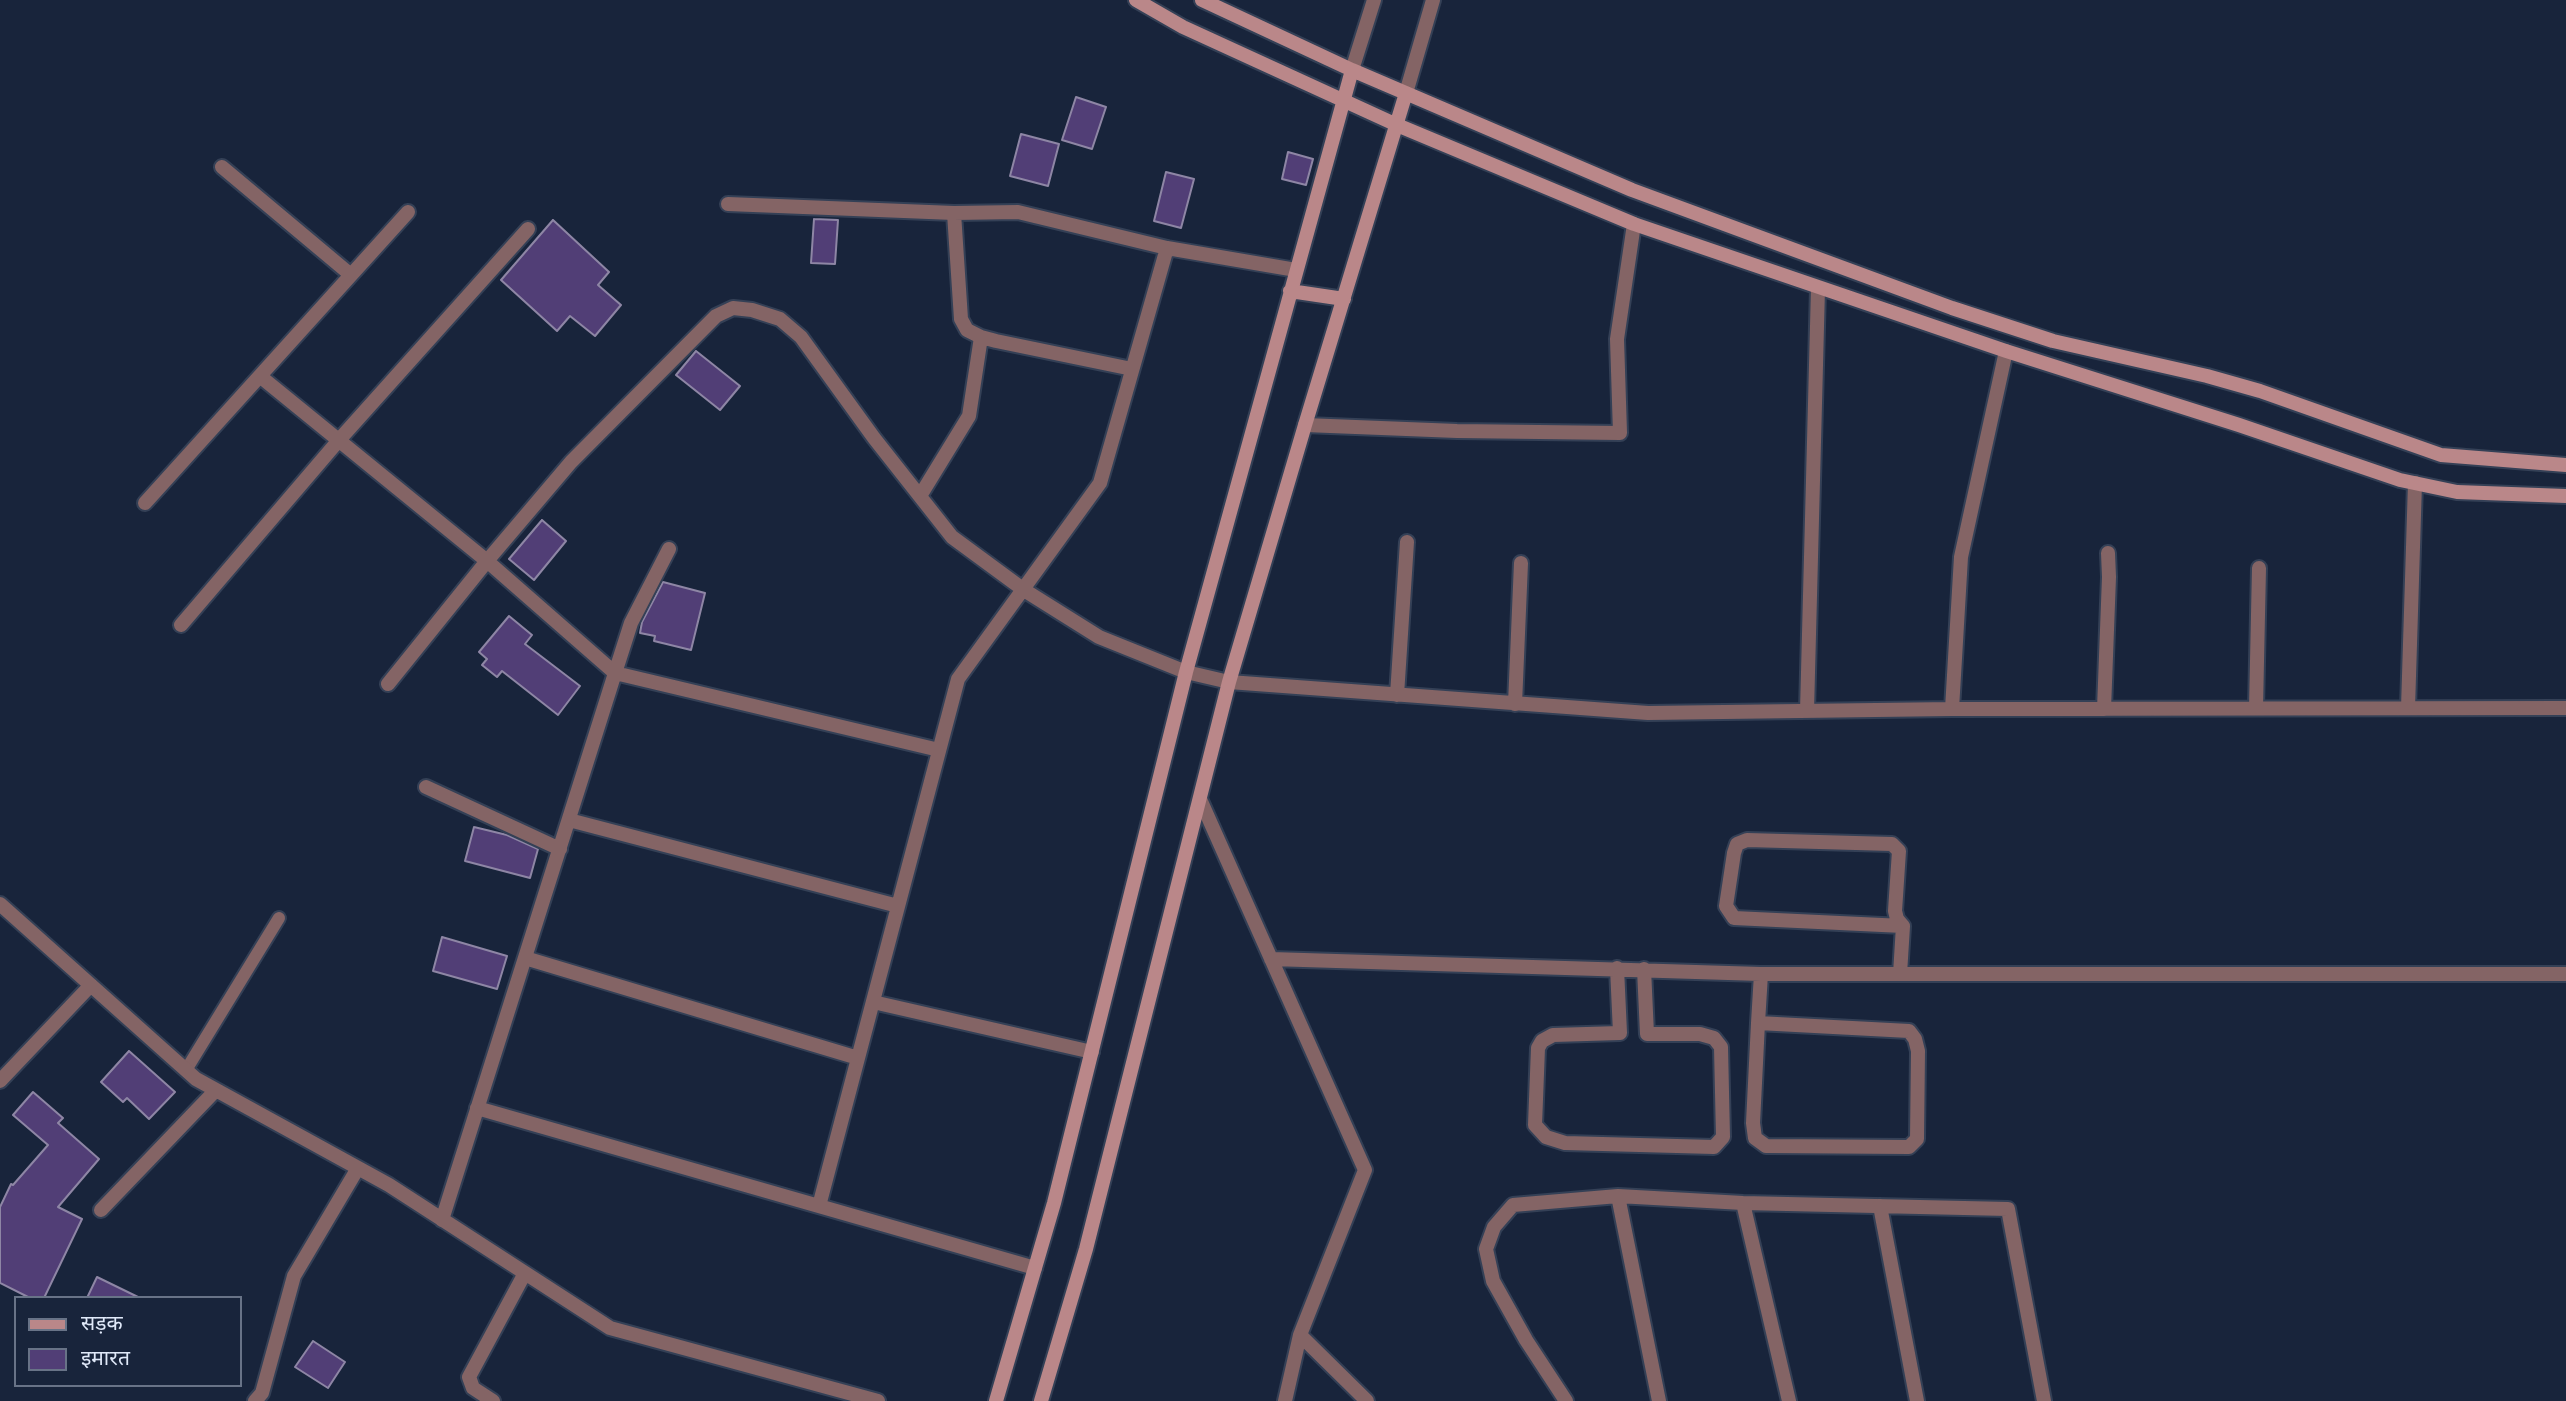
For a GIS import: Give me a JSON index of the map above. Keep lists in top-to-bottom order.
{
  "legend": ["सड़क", "इमारत"]
}
